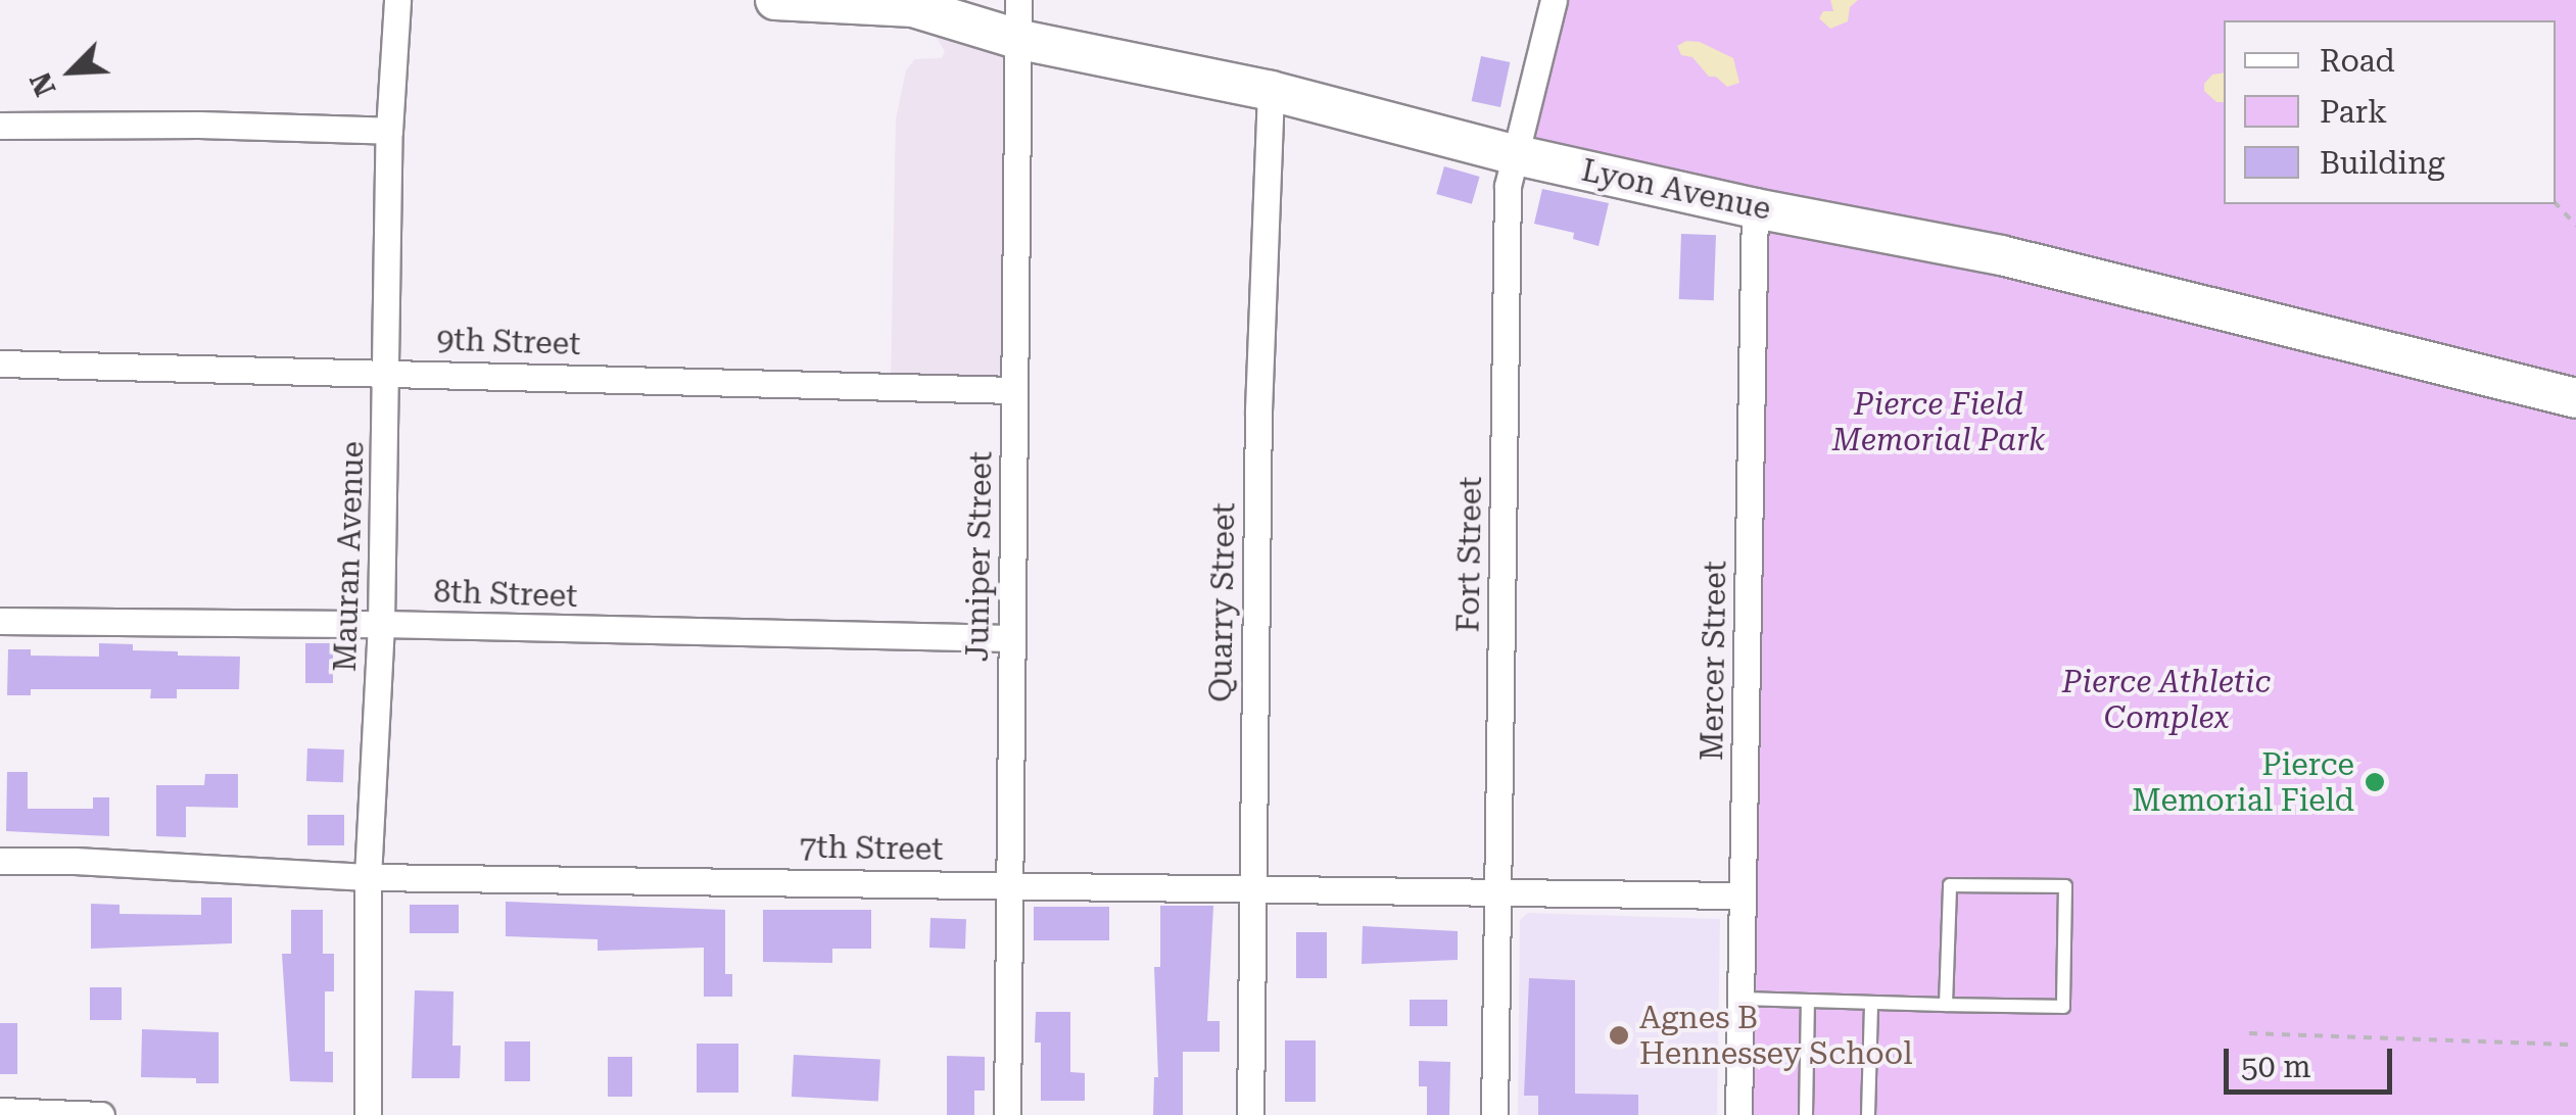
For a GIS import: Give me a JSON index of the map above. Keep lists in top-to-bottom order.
{
  "streets": {
    "street": [
      "Lyon Avenue",
      "9th Street",
      "Fort Street",
      "Mauran Avenue",
      "Juniper Street",
      "8th Street",
      "Quarry Street",
      "Mercer Street",
      "7th Street"
    ]
  },
  "crossings": [
    ["Lyon Avenue", "Fort Street"],
    ["Lyon Avenue", "Juniper Street"],
    ["Lyon Avenue", "Quarry Street"],
    ["Lyon Avenue", "Mercer Street"],
    ["9th Street", "Mauran Avenue"],
    ["9th Street", "Juniper Street"],
    ["Fort Street", "7th Street"],
    ["Mauran Avenue", "8th Street"],
    ["Mauran Avenue", "7th Street"],
    ["Juniper Street", "8th Street"],
    ["Juniper Street", "7th Street"],
    ["Quarry Street", "7th Street"],
    ["Mercer Street", "7th Street"]
  ],
  "parks": ["Pierce Field Memorial Park", "Pierce Athletic Complex"],
  "places": ["Pierce Memorial Field", "Agnes B Hennessey School"],
  "legend": ["Road", "Park", "Building"],
  "scale_bar": "50 m",
  "north": "bottom left"
}
